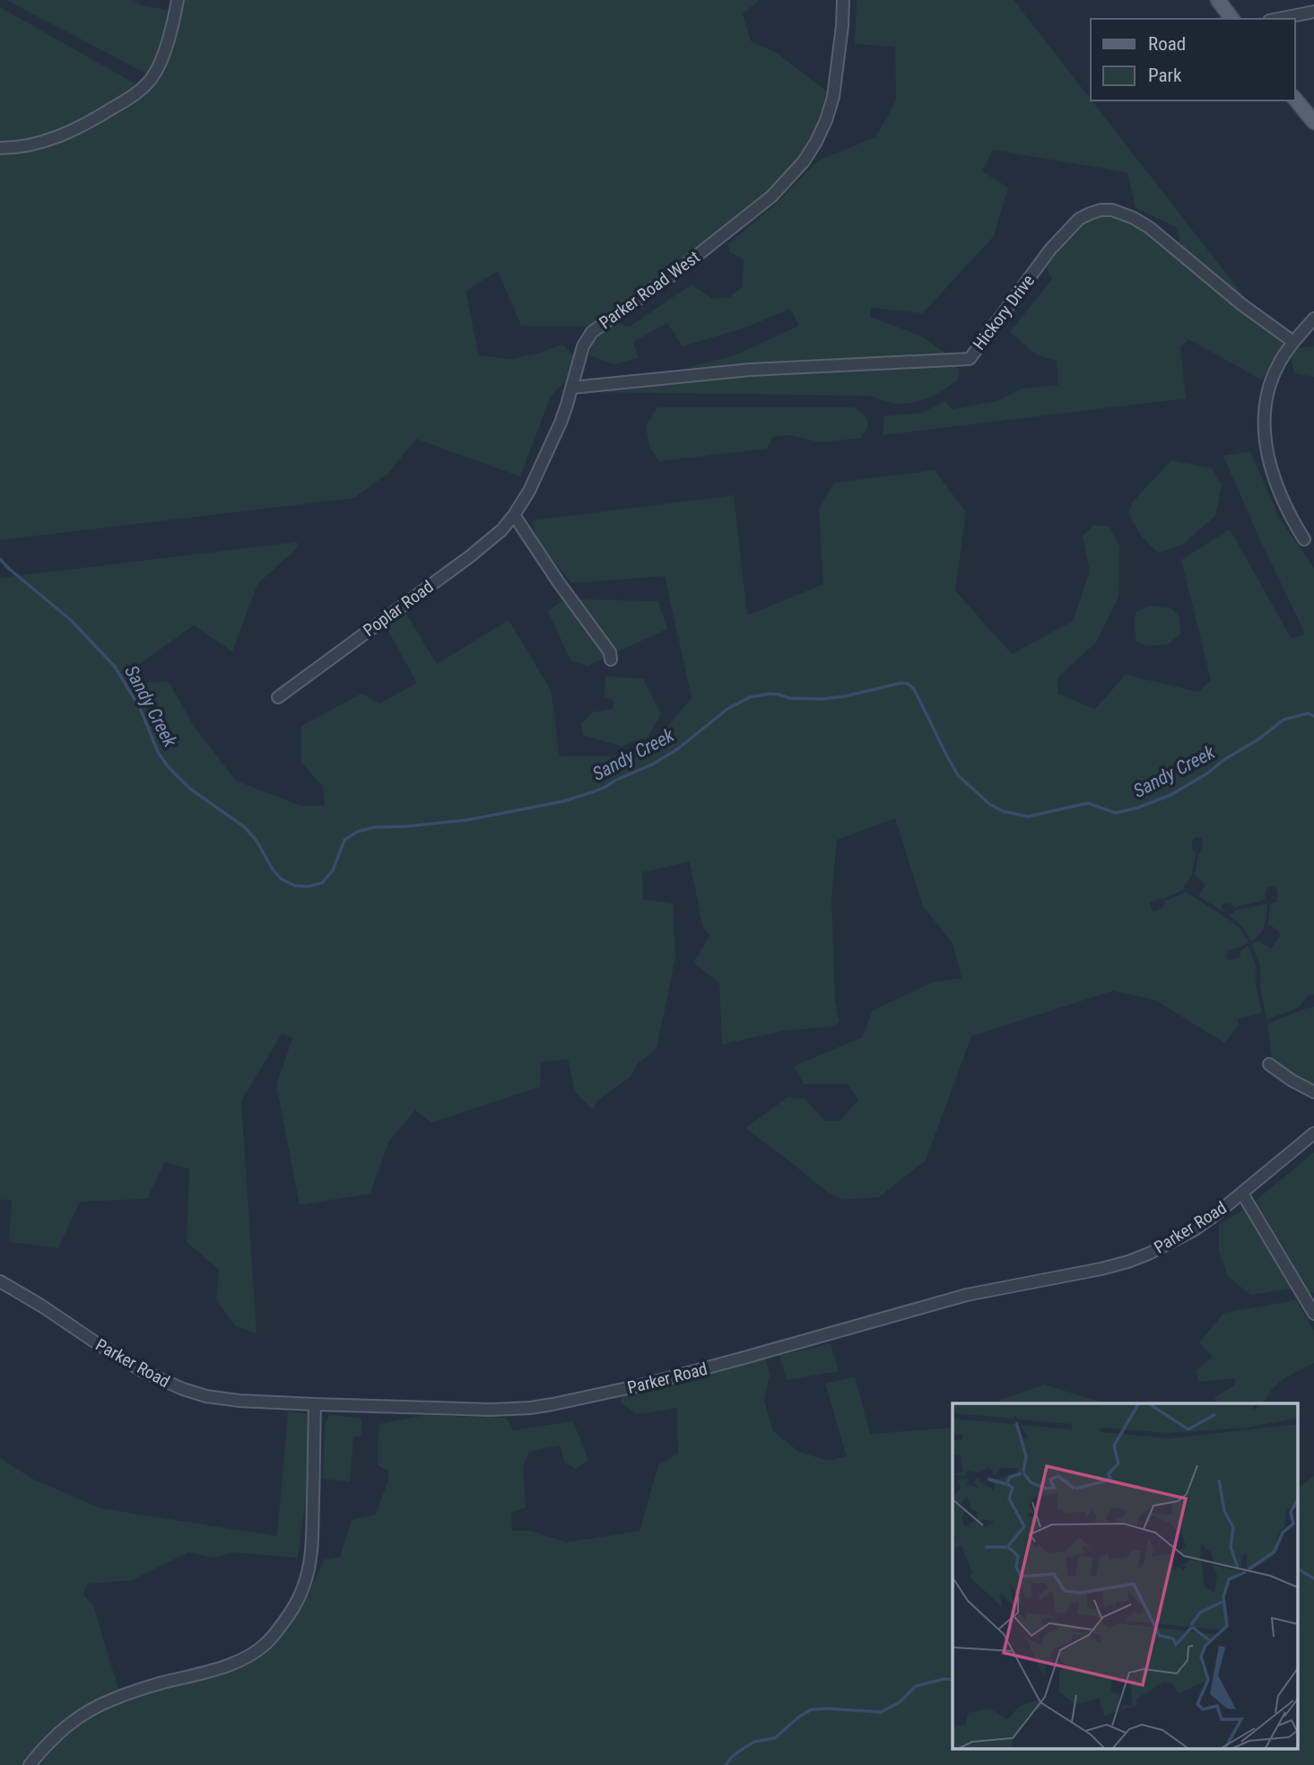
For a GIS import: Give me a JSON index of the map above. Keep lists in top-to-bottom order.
{
  "streets": {
    "street": [
      "Parker Road West",
      "Hickory Drive",
      "Poplar Road",
      "Parker Road"
    ]
  },
  "crossings": [
    ["Parker Road West", "Hickory Drive"],
    ["Parker Road West", "Poplar Road"]
  ],
  "water": ["Sandy Creek"],
  "legend": ["Road", "Park"]
}
